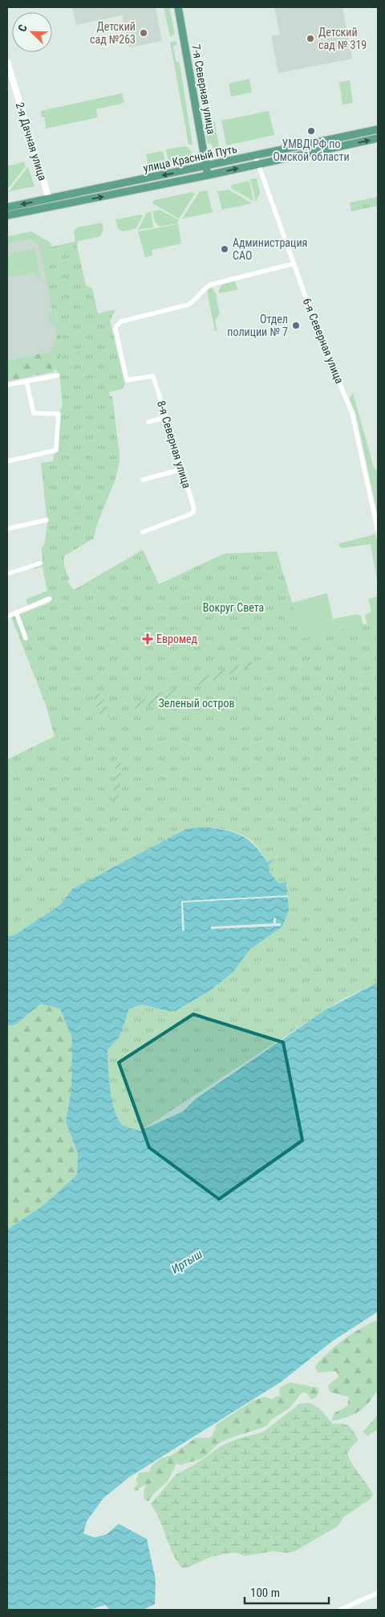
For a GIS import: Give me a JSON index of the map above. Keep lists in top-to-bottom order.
{
  "streets": {
    "main road": ["7-я Северная улица", "улица Красный Путь"],
    "street": ["2-я Дачная улица", "6-я Северная улица", "8-я Северная улица"]
  },
  "crossings": [
    ["7-я Северная улица", "улица Красный Путь"],
    ["2-я Дачная улица", "улица Красный Путь"],
    ["улица Красный Путь", "6-я Северная улица"],
    ["6-я Северная улица", "8-я Северная улица"]
  ],
  "water": ["Иртыш"],
  "parks": ["Вокруг Света", "Зеленый остров"],
  "places": {
    "other": [
      "Детский сад №263",
      "Детский сад № 319",
      "УМВД РФ по Омской области",
      "Администрация САО",
      "Отдел полиции № 7"
    ],
    "health": ["Евромед"]
  },
  "scale_bar": "100 m",
  "north": "top left"
}
